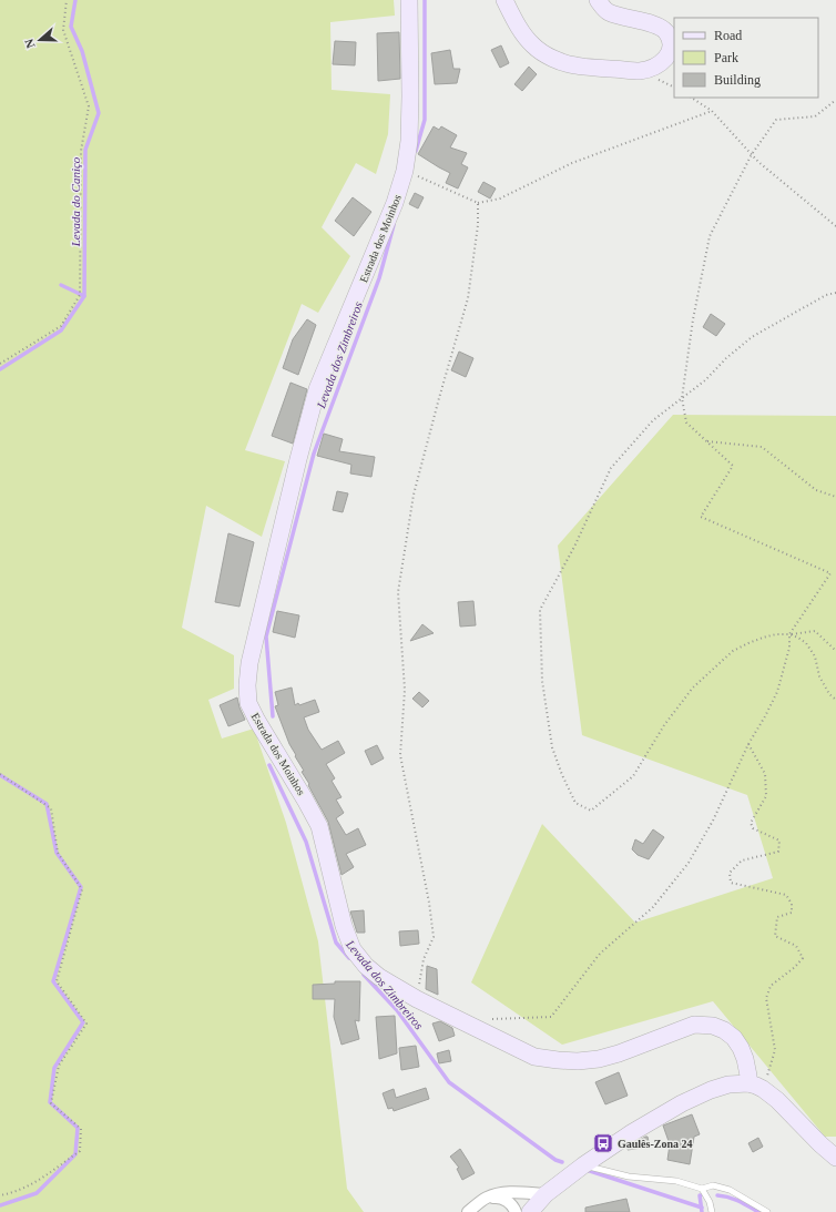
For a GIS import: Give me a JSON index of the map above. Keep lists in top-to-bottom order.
{
  "streets": {
    "street": ["Estrada dos Moinhos"]
  },
  "water": ["Levada do Caniço", "Levada dos Zimbreiros"],
  "places": {
    "bus stop": ["Gaulês-Zona 24"]
  },
  "legend": ["Road", "Park", "Building"],
  "north": "left"
}
